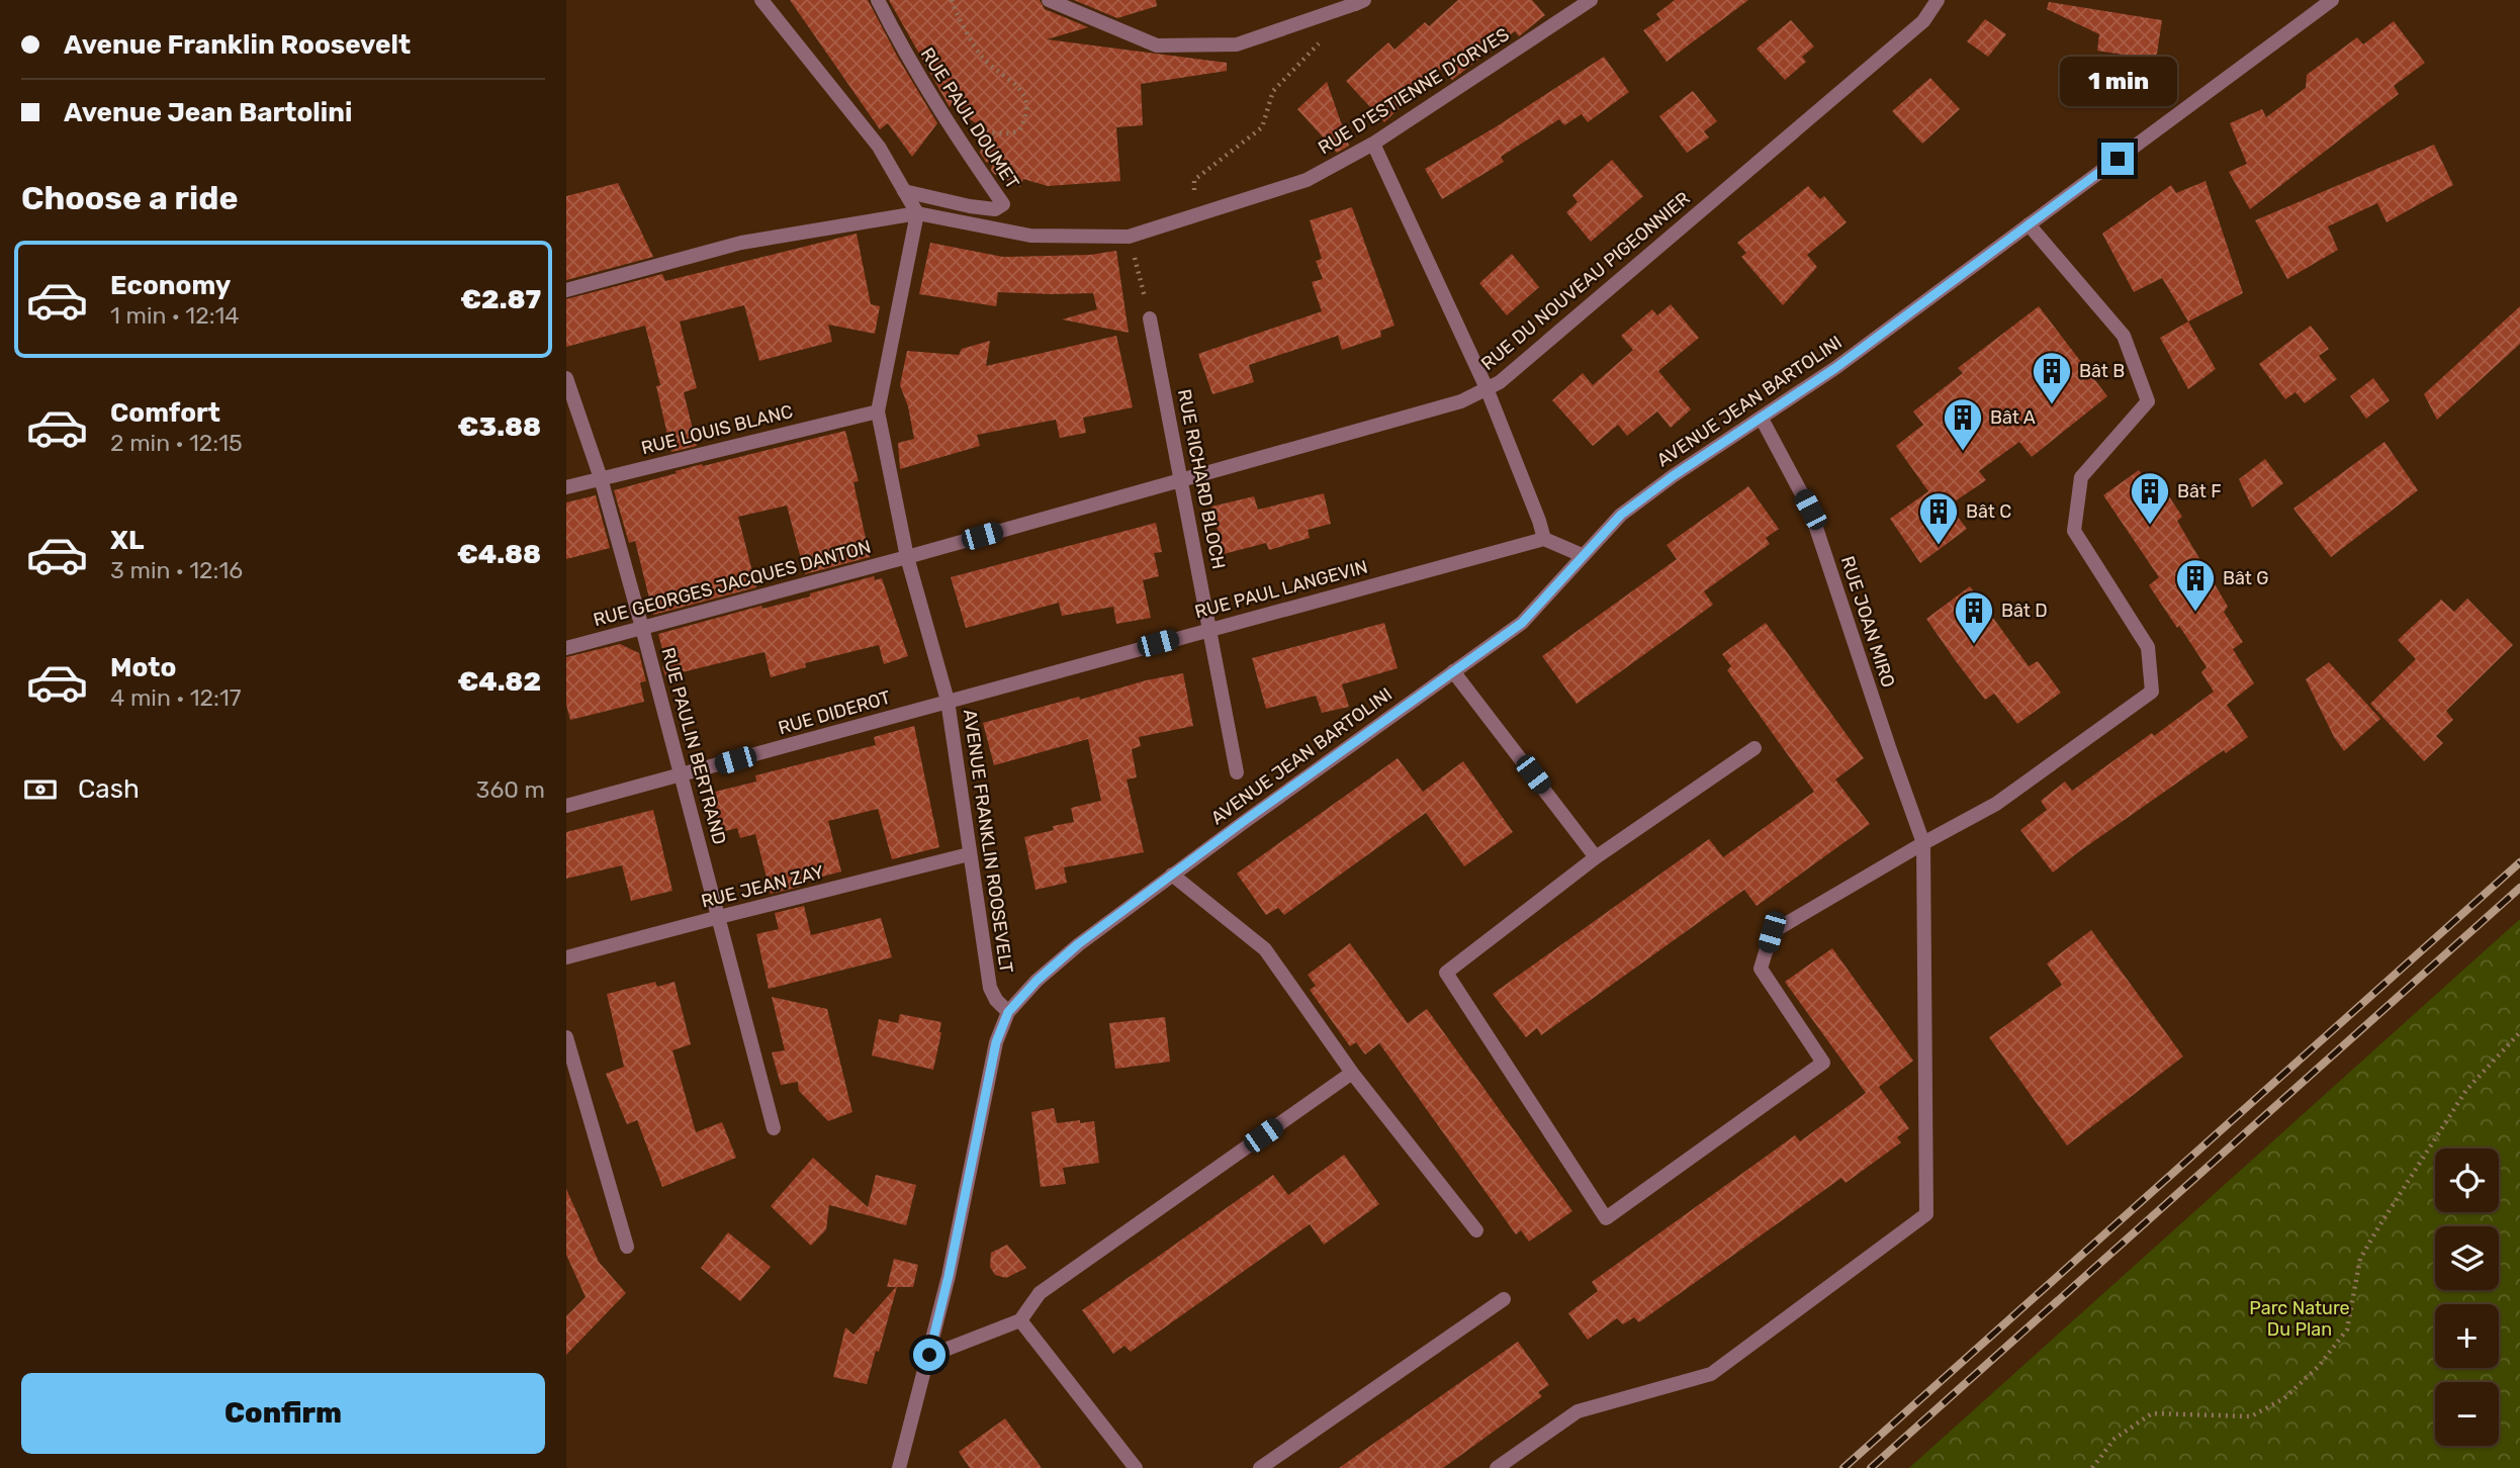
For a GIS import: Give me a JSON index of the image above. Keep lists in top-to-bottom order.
{
  "streets": {
    "street": [
      "RUE D'ESTIENNE D'ORVES",
      "RUE PAUL DOUMET",
      "RUE DU NOUVEAU PIGEONNIER",
      "AVENUE JEAN BARTOLINI",
      "RUE LOUIS BLANC",
      "RUE RICHARD BLOCH",
      "RUE GEORGES JACQUES DANTON",
      "RUE PAUL LANGEVIN",
      "RUE JOAN MIRO",
      "RUE DIDEROT",
      "RUE PAULIN BERTRAND",
      "AVENUE FRANKLIN ROOSEVELT",
      "RUE JEAN ZAY"
    ]
  },
  "crossings": [
    ["RUE D'ESTIENNE D'ORVES", "AVENUE FRANKLIN ROOSEVELT"],
    ["RUE DU NOUVEAU PIGEONNIER", "RUE RICHARD BLOCH"],
    ["RUE DU NOUVEAU PIGEONNIER", "RUE GEORGES JACQUES DANTON"],
    ["RUE DU NOUVEAU PIGEONNIER", "AVENUE FRANKLIN ROOSEVELT"],
    ["AVENUE JEAN BARTOLINI", "RUE JOAN MIRO"],
    ["AVENUE JEAN BARTOLINI", "AVENUE FRANKLIN ROOSEVELT"],
    ["RUE LOUIS BLANC", "RUE PAULIN BERTRAND"],
    ["RUE LOUIS BLANC", "AVENUE FRANKLIN ROOSEVELT"],
    ["RUE RICHARD BLOCH", "RUE PAUL LANGEVIN"],
    ["RUE GEORGES JACQUES DANTON", "RUE PAULIN BERTRAND"],
    ["RUE GEORGES JACQUES DANTON", "AVENUE FRANKLIN ROOSEVELT"],
    ["RUE PAUL LANGEVIN", "RUE DIDEROT"],
    ["RUE PAUL LANGEVIN", "AVENUE FRANKLIN ROOSEVELT"],
    ["RUE DIDEROT", "RUE PAULIN BERTRAND"],
    ["RUE DIDEROT", "AVENUE FRANKLIN ROOSEVELT"],
    ["RUE PAULIN BERTRAND", "RUE JEAN ZAY"],
    ["AVENUE FRANKLIN ROOSEVELT", "RUE JEAN ZAY"]
  ],
  "parks": ["Parc Nature Du Plan"],
  "places": {
    "building": [
      "Bât B",
      "Bât A",
      "Bât F",
      "Bât C",
      "Bât G",
      "Bât D"
    ]
  },
  "page": {
    "banner": ["Avenue Franklin Roosevelt", "Avenue Jean Bartolini"],
    "bubble": "1 min",
    "heading": "Choose a ride",
    "list": [
      {
        "name": "Economy",
        "note": "1 min · 12:14",
        "value": "€2.87"
      },
      {
        "name": "Comfort",
        "note": "2 min · 12:15",
        "value": "€3.88"
      },
      {
        "name": "XL",
        "note": "3 min · 12:16",
        "value": "€4.88"
      },
      {
        "name": "Moto",
        "note": "4 min · 12:17",
        "value": "€4.82"
      }
    ],
    "pay": ["Cash", "360 m"],
    "map_buttons": ["+", "−"],
    "buttons": "Confirm"
  }
}
